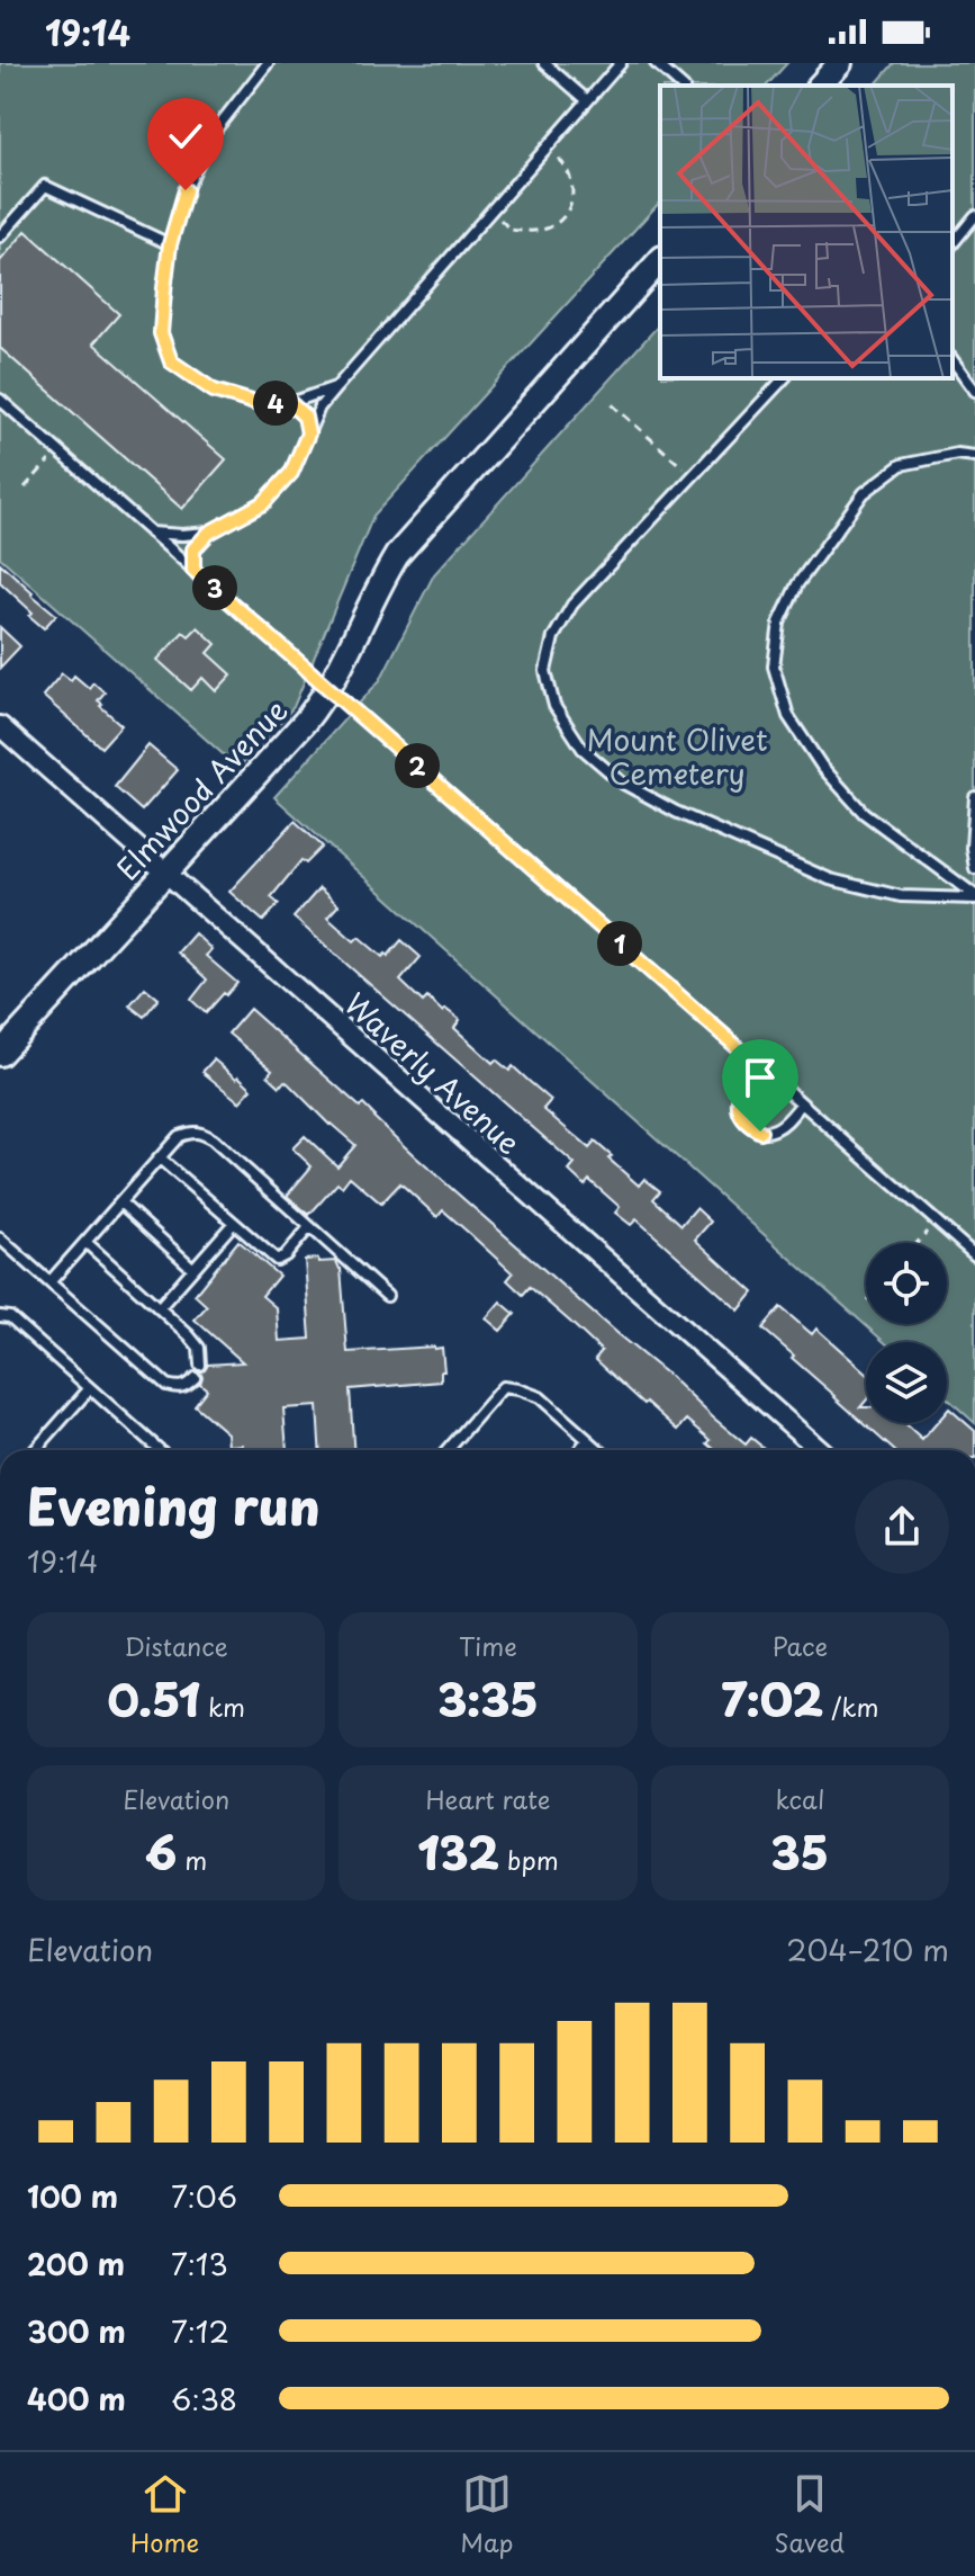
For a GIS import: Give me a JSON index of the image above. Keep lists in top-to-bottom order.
{
  "streets": {
    "street": ["Elmwood Avenue", "Waverly Avenue"]
  },
  "crossings": [
    ["Elmwood Avenue", "Waverly Avenue"]
  ],
  "parks": ["Mount Olivet Cemetery"],
  "page": {
    "status": "19:14",
    "pins": [
      "4",
      "3",
      "2",
      "1"
    ],
    "heading": ["Evening run", "19:14"],
    "stats": [
      ["Distance", "0.51 km"],
      ["Time", "3:35"],
      ["Pace", "7:02 /km"],
      ["Elevation", "6 m"],
      ["Heart rate", "132 bpm"],
      ["kcal", "35"]
    ],
    "chart": ["Elevation", "204–210 m"],
    "list": [
      {
        "name": "100 m",
        "note": "7:06"
      },
      {
        "name": "200 m",
        "note": "7:13"
      },
      {
        "name": "300 m",
        "note": "7:12"
      },
      {
        "name": "400 m",
        "note": "6:38"
      }
    ],
    "tabs": ["Home", "Map", "Saved"]
  }
}
